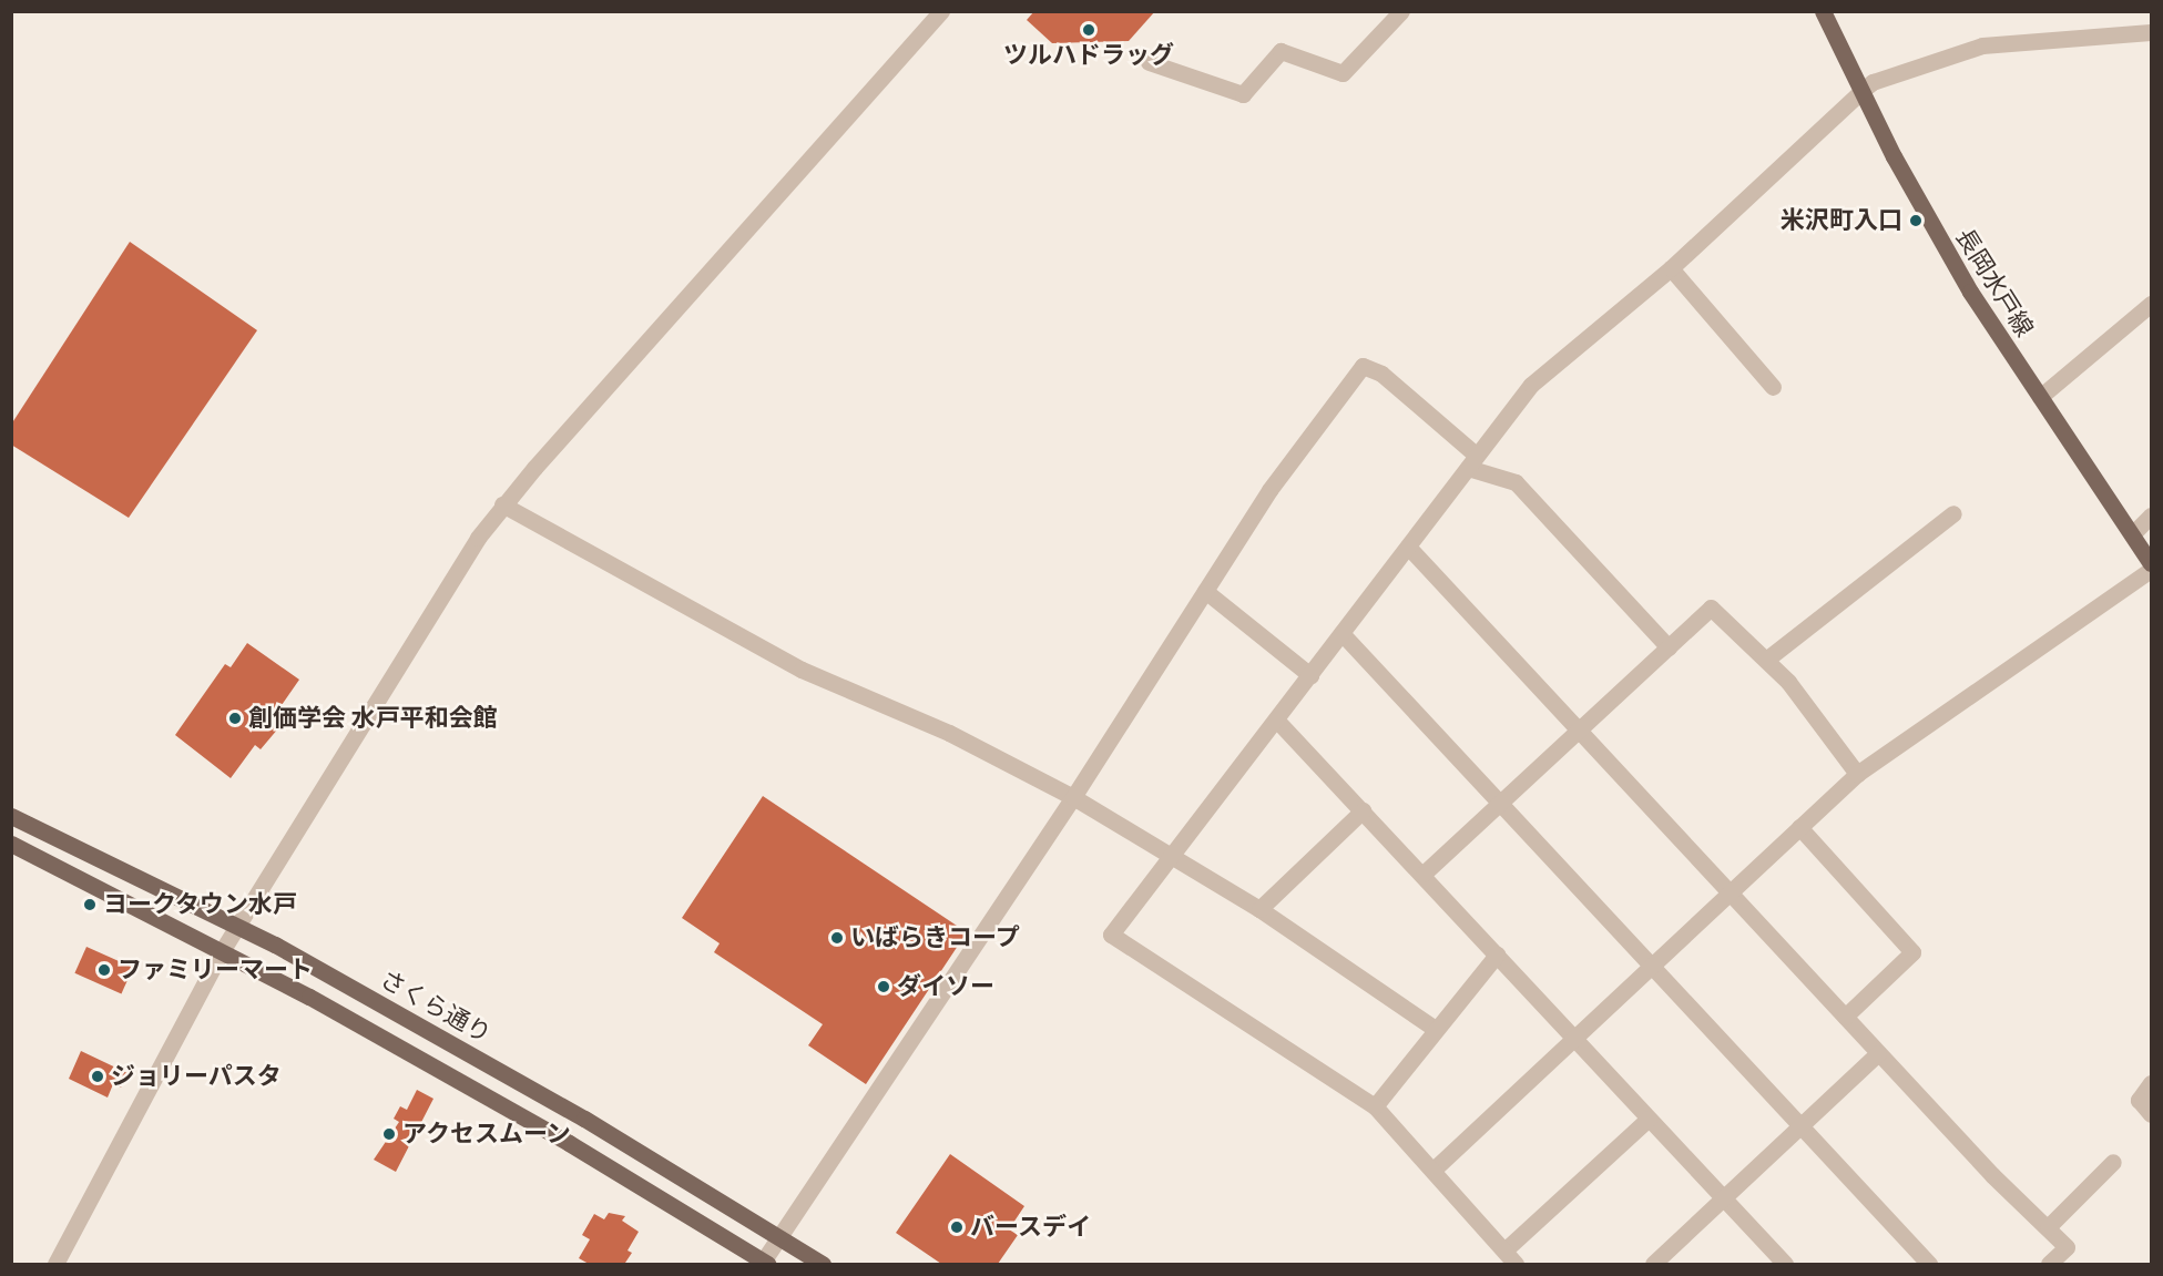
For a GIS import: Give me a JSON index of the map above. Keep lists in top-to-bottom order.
{
  "streets": {
    "main road": ["長岡水戸線", "さくら通り"]
  },
  "places": [
    "ツルハドラッグ",
    "米沢町入口",
    "創価学会 水戸平和会館",
    "ヨークタウン水戸",
    "いばらきコープ",
    "ファミリーマート",
    "ダイソー",
    "ジョリーパスタ",
    "アクセスムーン",
    "バースデイ"
  ]
}
